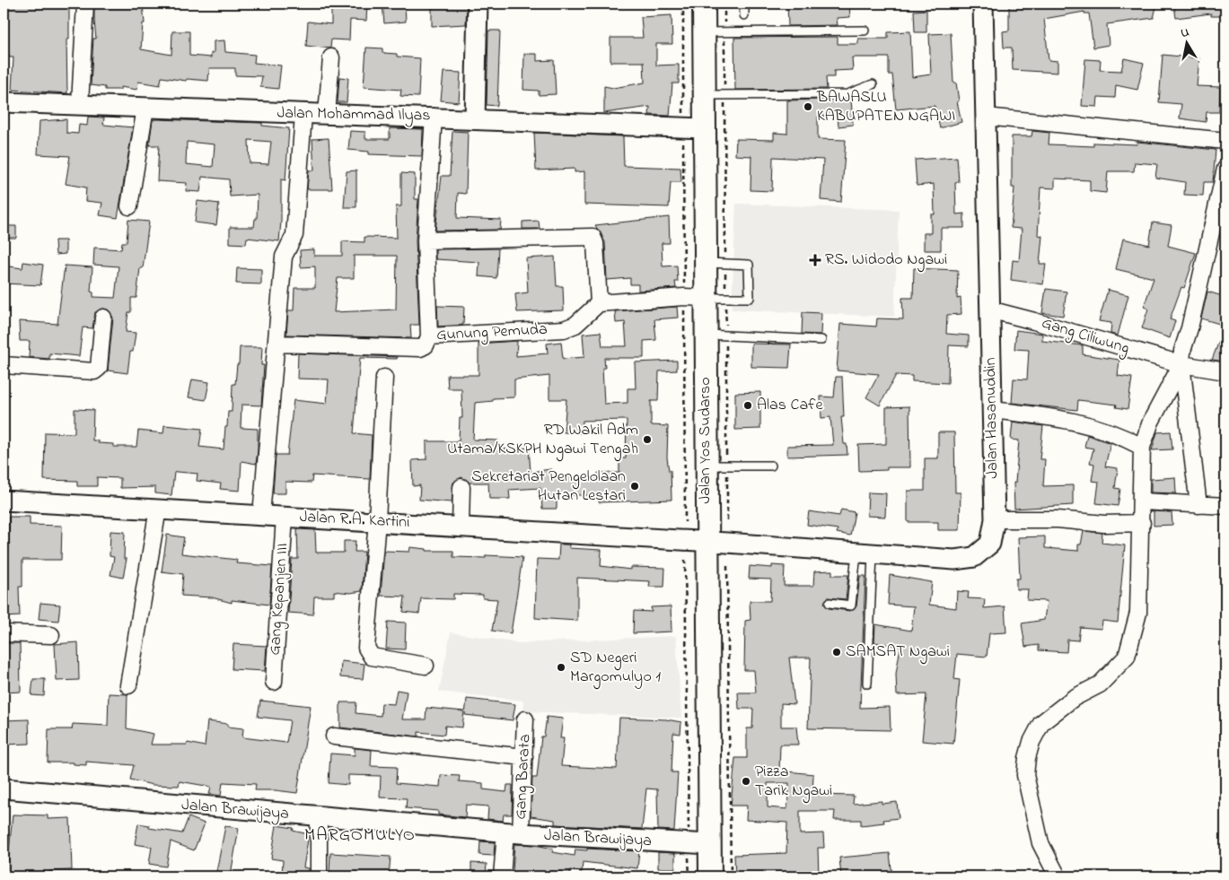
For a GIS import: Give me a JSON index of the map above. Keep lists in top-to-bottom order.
{
  "streets": {
    "main road": ["Jalan Yos Sudarso"],
    "street": [
      "Jalan Mohammad Ilyas",
      "Gunung Pemuda",
      "Gang Ciliwung",
      "Jalan Hasanuddin",
      "Jalan R.A. Kartini",
      "Gang Kepanjen III",
      "Gang Barata",
      "Jalan Brawijaya"
    ]
  },
  "crossings": [
    ["Jalan Mohammad Ilyas", "Jalan Yos Sudarso"],
    ["Gang Ciliwung", "Jalan Hasanuddin"],
    ["Jalan Hasanuddin", "Jalan Yos Sudarso"],
    ["Jalan Hasanuddin", "Jalan R.A. Kartini"],
    ["Jalan Yos Sudarso", "Jalan R.A. Kartini"],
    ["Jalan Yos Sudarso", "Jalan Brawijaya"],
    ["Jalan R.A. Kartini", "Gang Kepanjen III"],
    ["Gang Barata", "Jalan Brawijaya"]
  ],
  "districts": ["MARGOMULYO"],
  "places": {
    "other": [
      "BAWASLU KABUPATEN NGAWI",
      "Alas Cafe",
      "RD Wakil Adm Utama/KSKPH Ngawi Tengah",
      "Sekretariat Pengelolaan Hutan Lestari",
      "SAMSAT Ngawi",
      "SD Negeri Margomulyo 1",
      "Pizza Tarik Ngawi"
    ],
    "health": ["RS. Widodo Ngawi"]
  },
  "north": "top"
}
